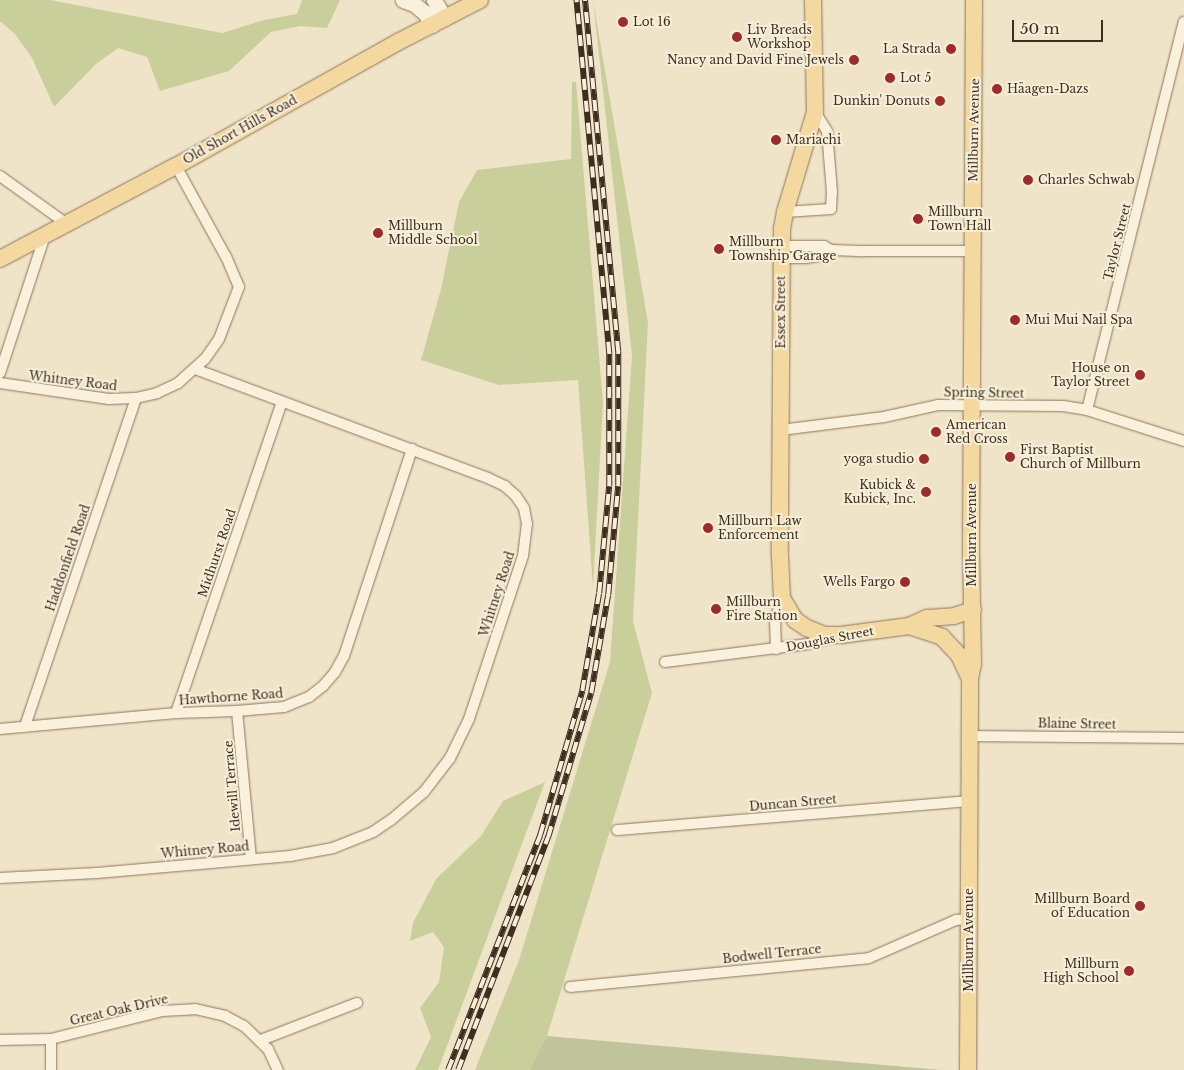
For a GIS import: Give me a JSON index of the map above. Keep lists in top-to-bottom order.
{
  "streets": {
    "main road": [
      "Old Short Hills Road",
      "Millburn Avenue",
      "Essex Street",
      "Douglas Street"
    ],
    "street": [
      "Taylor Street",
      "Whitney Road",
      "Spring Street",
      "Midhurst Road",
      "Haddonfield Road",
      "Hawthorne Road",
      "Blaine Street",
      "Idewill Terrace",
      "Duncan Street",
      "Bodwell Terrace",
      "Great Oak Drive"
    ]
  },
  "crossings": [
    ["Millburn Avenue", "Spring Street"],
    ["Millburn Avenue", "Douglas Street"],
    ["Millburn Avenue", "Blaine Street"],
    ["Millburn Avenue", "Duncan Street"],
    ["Millburn Avenue", "Bodwell Terrace"],
    ["Taylor Street", "Spring Street"],
    ["Essex Street", "Spring Street"],
    ["Essex Street", "Douglas Street"],
    ["Whitney Road", "Midhurst Road"],
    ["Whitney Road", "Haddonfield Road"],
    ["Whitney Road", "Hawthorne Road"],
    ["Whitney Road", "Idewill Terrace"],
    ["Midhurst Road", "Hawthorne Road"],
    ["Haddonfield Road", "Hawthorne Road"],
    ["Hawthorne Road", "Idewill Terrace"]
  ],
  "places": [
    "Lot 16",
    "Liv Breads Workshop",
    "La Strada",
    "Nancy and David Fine Jewels",
    "Lot 5",
    "Häagen-Dazs",
    "Dunkin' Donuts",
    "Mariachi",
    "Charles Schwab",
    "Millburn Town Hall",
    "Millburn Middle School",
    "Millburn Township Garage",
    "Mui Mui Nail Spa",
    "House on Taylor Street",
    "American Red Cross",
    "First Baptist Church of Millburn",
    "yoga studio",
    "Kubick & Kubick, Inc.",
    "Millburn Law Enforcement",
    "Wells Fargo",
    "Millburn Fire Station",
    "Millburn Board of Education",
    "Millburn High School"
  ],
  "scale_bar": "50 m"
}
